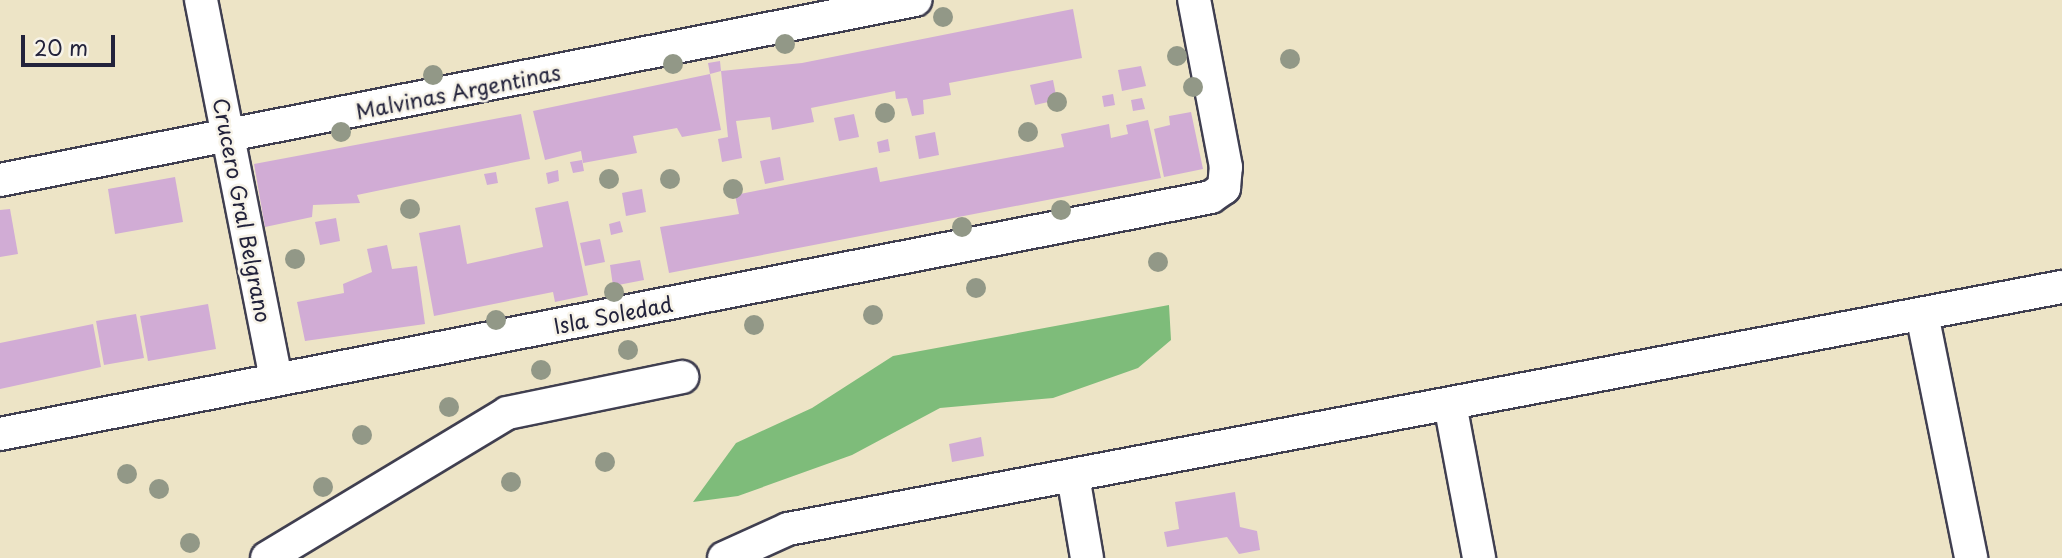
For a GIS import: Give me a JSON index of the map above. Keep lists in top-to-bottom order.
{
  "streets": {
    "street": ["Malvinas Argentinas", "Crucero Gral Belgrano", "Isla Soledad"]
  },
  "crossings": [
    ["Malvinas Argentinas", "Crucero Gral Belgrano"],
    ["Crucero Gral Belgrano", "Isla Soledad"]
  ],
  "scale_bar": "20 m"
}
